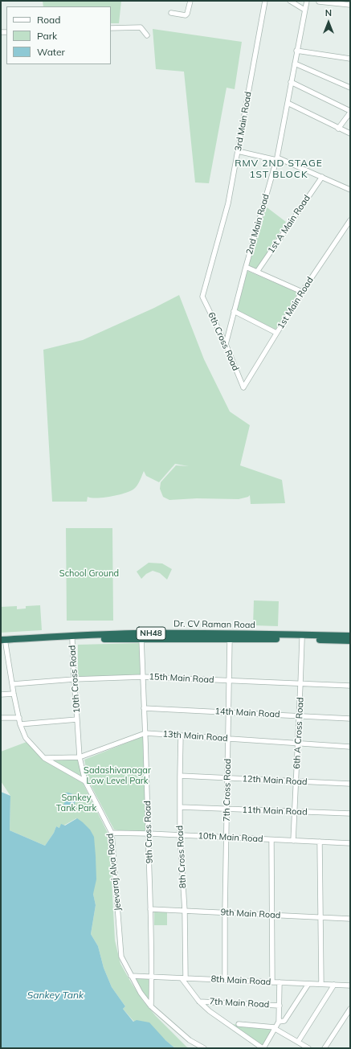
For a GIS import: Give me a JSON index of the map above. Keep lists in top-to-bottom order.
{
  "streets": {
    "highway": ["Dr. CV Raman Road", "NH48"],
    "street": [
      "3rd Main Road",
      "2nd Main Road",
      "1st A Main Road",
      "1st Main Road",
      "6th Cross Road",
      "15th Main Road",
      "10th Cross Road",
      "14th Main Road",
      "6th A Cross Road",
      "13th Main Road",
      "12th Main Road",
      "7th Cross Road",
      "11th Main Road",
      "9th Cross Road",
      "10th Main Road",
      "8th Cross Road",
      "Jeevaraj Alva Road",
      "9th Main Road",
      "8th Main Road",
      "7th Main Road"
    ]
  },
  "crossings": [
    ["3rd Main Road", "6th Cross Road"],
    ["2nd Main Road", "6th Cross Road"],
    ["1st Main Road", "6th Cross Road"],
    ["Dr. CV Raman Road", "10th Cross Road"],
    ["Dr. CV Raman Road", "6th A Cross Road"],
    ["Dr. CV Raman Road", "7th Cross Road"],
    ["Dr. CV Raman Road", "9th Cross Road"],
    ["15th Main Road", "10th Cross Road"],
    ["15th Main Road", "6th A Cross Road"],
    ["15th Main Road", "7th Cross Road"],
    ["15th Main Road", "9th Cross Road"],
    ["10th Cross Road", "13th Main Road"],
    ["10th Cross Road", "Jeevaraj Alva Road"],
    ["14th Main Road", "6th A Cross Road"],
    ["14th Main Road", "7th Cross Road"],
    ["14th Main Road", "9th Cross Road"],
    ["6th A Cross Road", "13th Main Road"],
    ["6th A Cross Road", "12th Main Road"],
    ["6th A Cross Road", "11th Main Road"],
    ["6th A Cross Road", "10th Main Road"],
    ["13th Main Road", "7th Cross Road"],
    ["13th Main Road", "9th Cross Road"],
    ["13th Main Road", "8th Cross Road"],
    ["13th Main Road", "Jeevaraj Alva Road"],
    ["12th Main Road", "7th Cross Road"],
    ["12th Main Road", "8th Cross Road"],
    ["7th Cross Road", "11th Main Road"],
    ["7th Cross Road", "10th Main Road"],
    ["7th Cross Road", "9th Main Road"],
    ["7th Cross Road", "8th Main Road"],
    ["11th Main Road", "8th Cross Road"],
    ["9th Cross Road", "10th Main Road"],
    ["9th Cross Road", "Jeevaraj Alva Road"],
    ["9th Cross Road", "9th Main Road"],
    ["9th Cross Road", "8th Main Road"],
    ["10th Main Road", "8th Cross Road"],
    ["10th Main Road", "Jeevaraj Alva Road"],
    ["8th Cross Road", "9th Main Road"],
    ["8th Cross Road", "8th Main Road"],
    ["Jeevaraj Alva Road", "8th Main Road"]
  ],
  "districts": ["RMV 2ND STAGE 1ST BLOCK"],
  "water": ["Sankey Tank"],
  "parks": ["School Ground", "Sadashivanagar Low Level Park", "Sankey Tank Park"],
  "legend": ["Road", "Park", "Water"],
  "north": "top"
}
